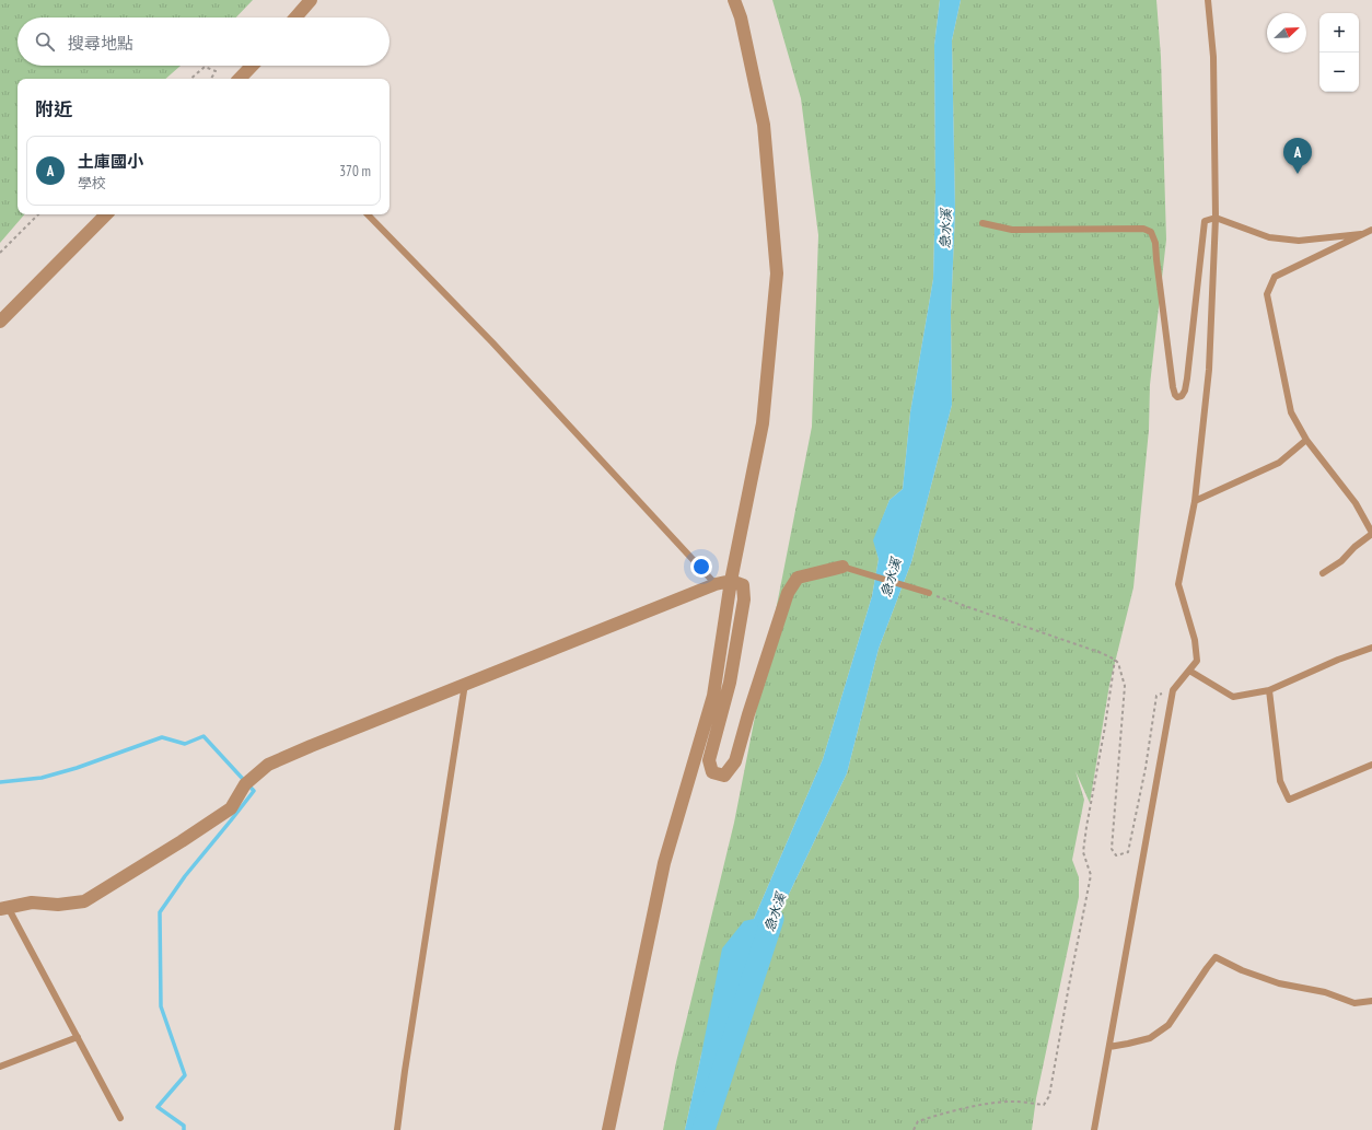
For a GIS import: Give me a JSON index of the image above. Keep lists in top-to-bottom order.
{
  "water": ["急水溪"],
  "north": "top right",
  "page": {
    "map_buttons": ["+", "−"],
    "search": "搜尋地點",
    "heading": "附近",
    "list": [
      {
        "mark": "A",
        "name": "土庫國小",
        "note": "學校",
        "value": "370 m"
      }
    ],
    "pins": "A"
  }
}
